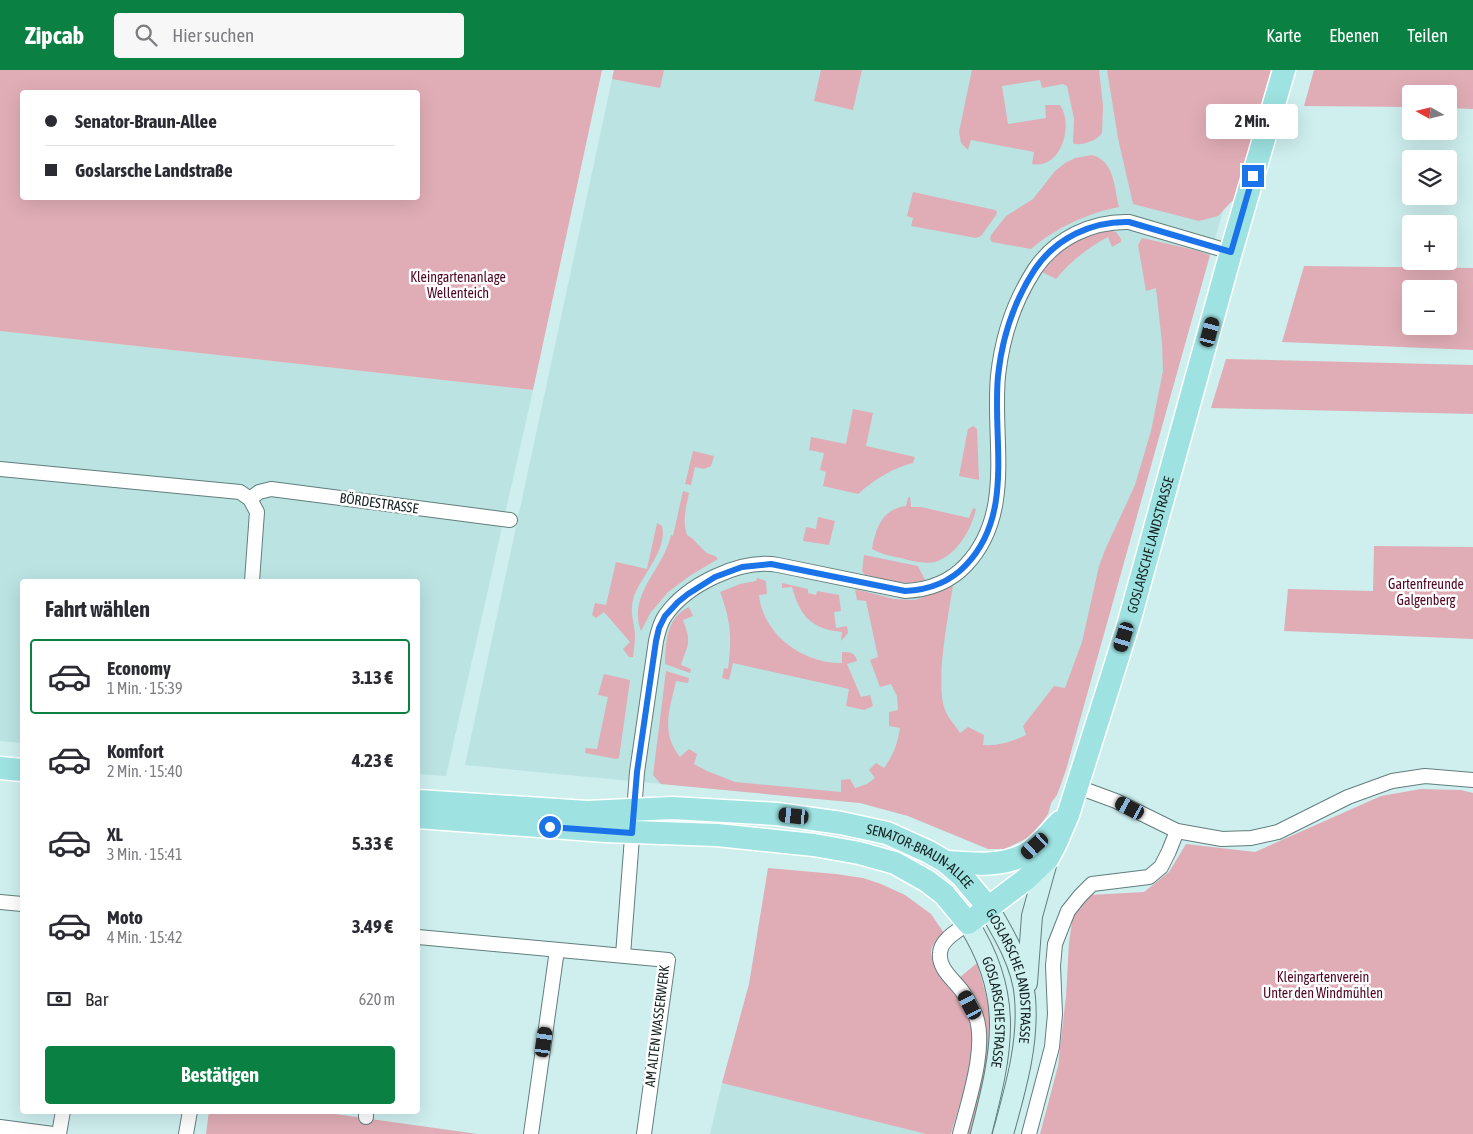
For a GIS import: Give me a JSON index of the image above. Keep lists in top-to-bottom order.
{
  "streets": {
    "main road": ["GOSLARSCHE LANDSTRASSE", "SENATOR-BRAUN-ALLEE", "GOSLARSCHE STRASSE"],
    "street": ["BÖRDESTRASSE", "AM ALTEN WASSERWERK"]
  },
  "crossings": [
    ["GOSLARSCHE LANDSTRASSE", "SENATOR-BRAUN-ALLEE"],
    ["GOSLARSCHE LANDSTRASSE", "GOSLARSCHE STRASSE"],
    ["SENATOR-BRAUN-ALLEE", "GOSLARSCHE STRASSE"]
  ],
  "parks": ["Kleingartenanlage Wellenteich", "Gartenfreunde Galgenberg", "Kleingartenverein Unter den Windmühlen"],
  "north": "left",
  "page": {
    "header": "Zipcab",
    "search": "Hier suchen",
    "nav": ["Karte", "Ebenen", "Teilen"],
    "map_buttons": ["+", "−"],
    "banner": ["Senator-Braun-Allee", "Goslarsche Landstraße"],
    "bubble": "2 Min.",
    "heading": "Fahrt wählen",
    "list": [
      {
        "name": "Economy",
        "note": "1 Min. · 15:39",
        "value": "3.13 €"
      },
      {
        "name": "Komfort",
        "note": "2 Min. · 15:40",
        "value": "4.23 €"
      },
      {
        "name": "XL",
        "note": "3 Min. · 15:41",
        "value": "5.33 €"
      },
      {
        "name": "Moto",
        "note": "4 Min. · 15:42",
        "value": "3.49 €"
      }
    ],
    "pay": ["Bar", "620 m"],
    "buttons": "Bestätigen"
  }
}
